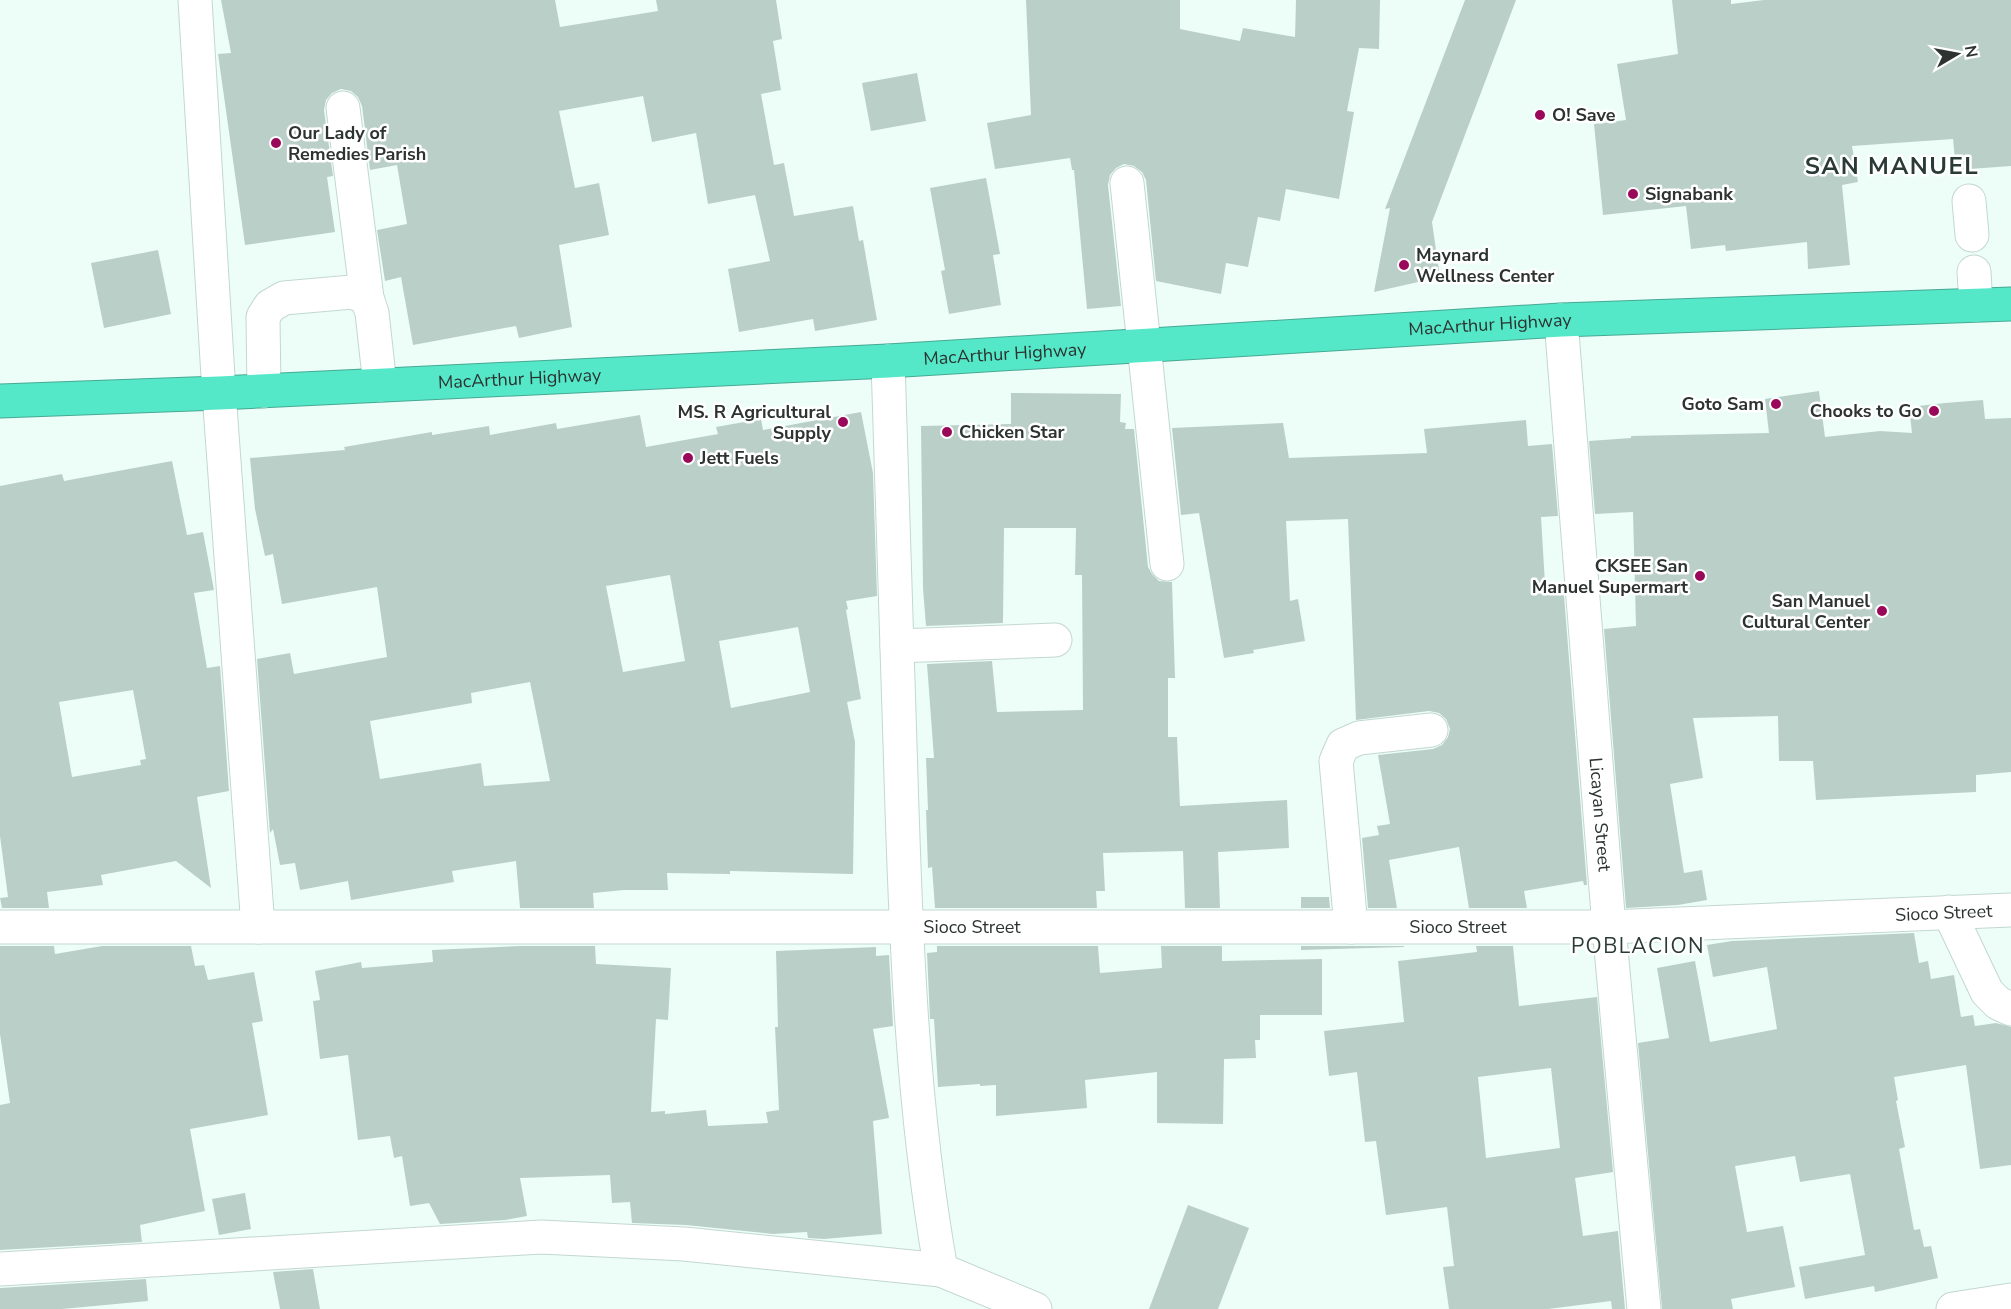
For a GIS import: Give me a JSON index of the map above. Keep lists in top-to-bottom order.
{
  "streets": {
    "highway": ["MacArthur Highway"],
    "street": ["Licayan Street", "Sioco Street"]
  },
  "crossings": [
    ["MacArthur Highway", "Licayan Street"],
    ["Licayan Street", "Sioco Street"]
  ],
  "districts": ["SAN MANUEL", "POBLACION"],
  "places": [
    "O! Save",
    "Our Lady of Remedies Parish",
    "Signabank",
    "Maynard Wellness Center",
    "Goto Sam",
    "Chooks to Go",
    "MS. R Agricultural Supply",
    "Chicken Star",
    "Jett Fuels",
    "CKSEE San Manuel Supermart",
    "San Manuel Cultural Center"
  ],
  "north": "right"
}
